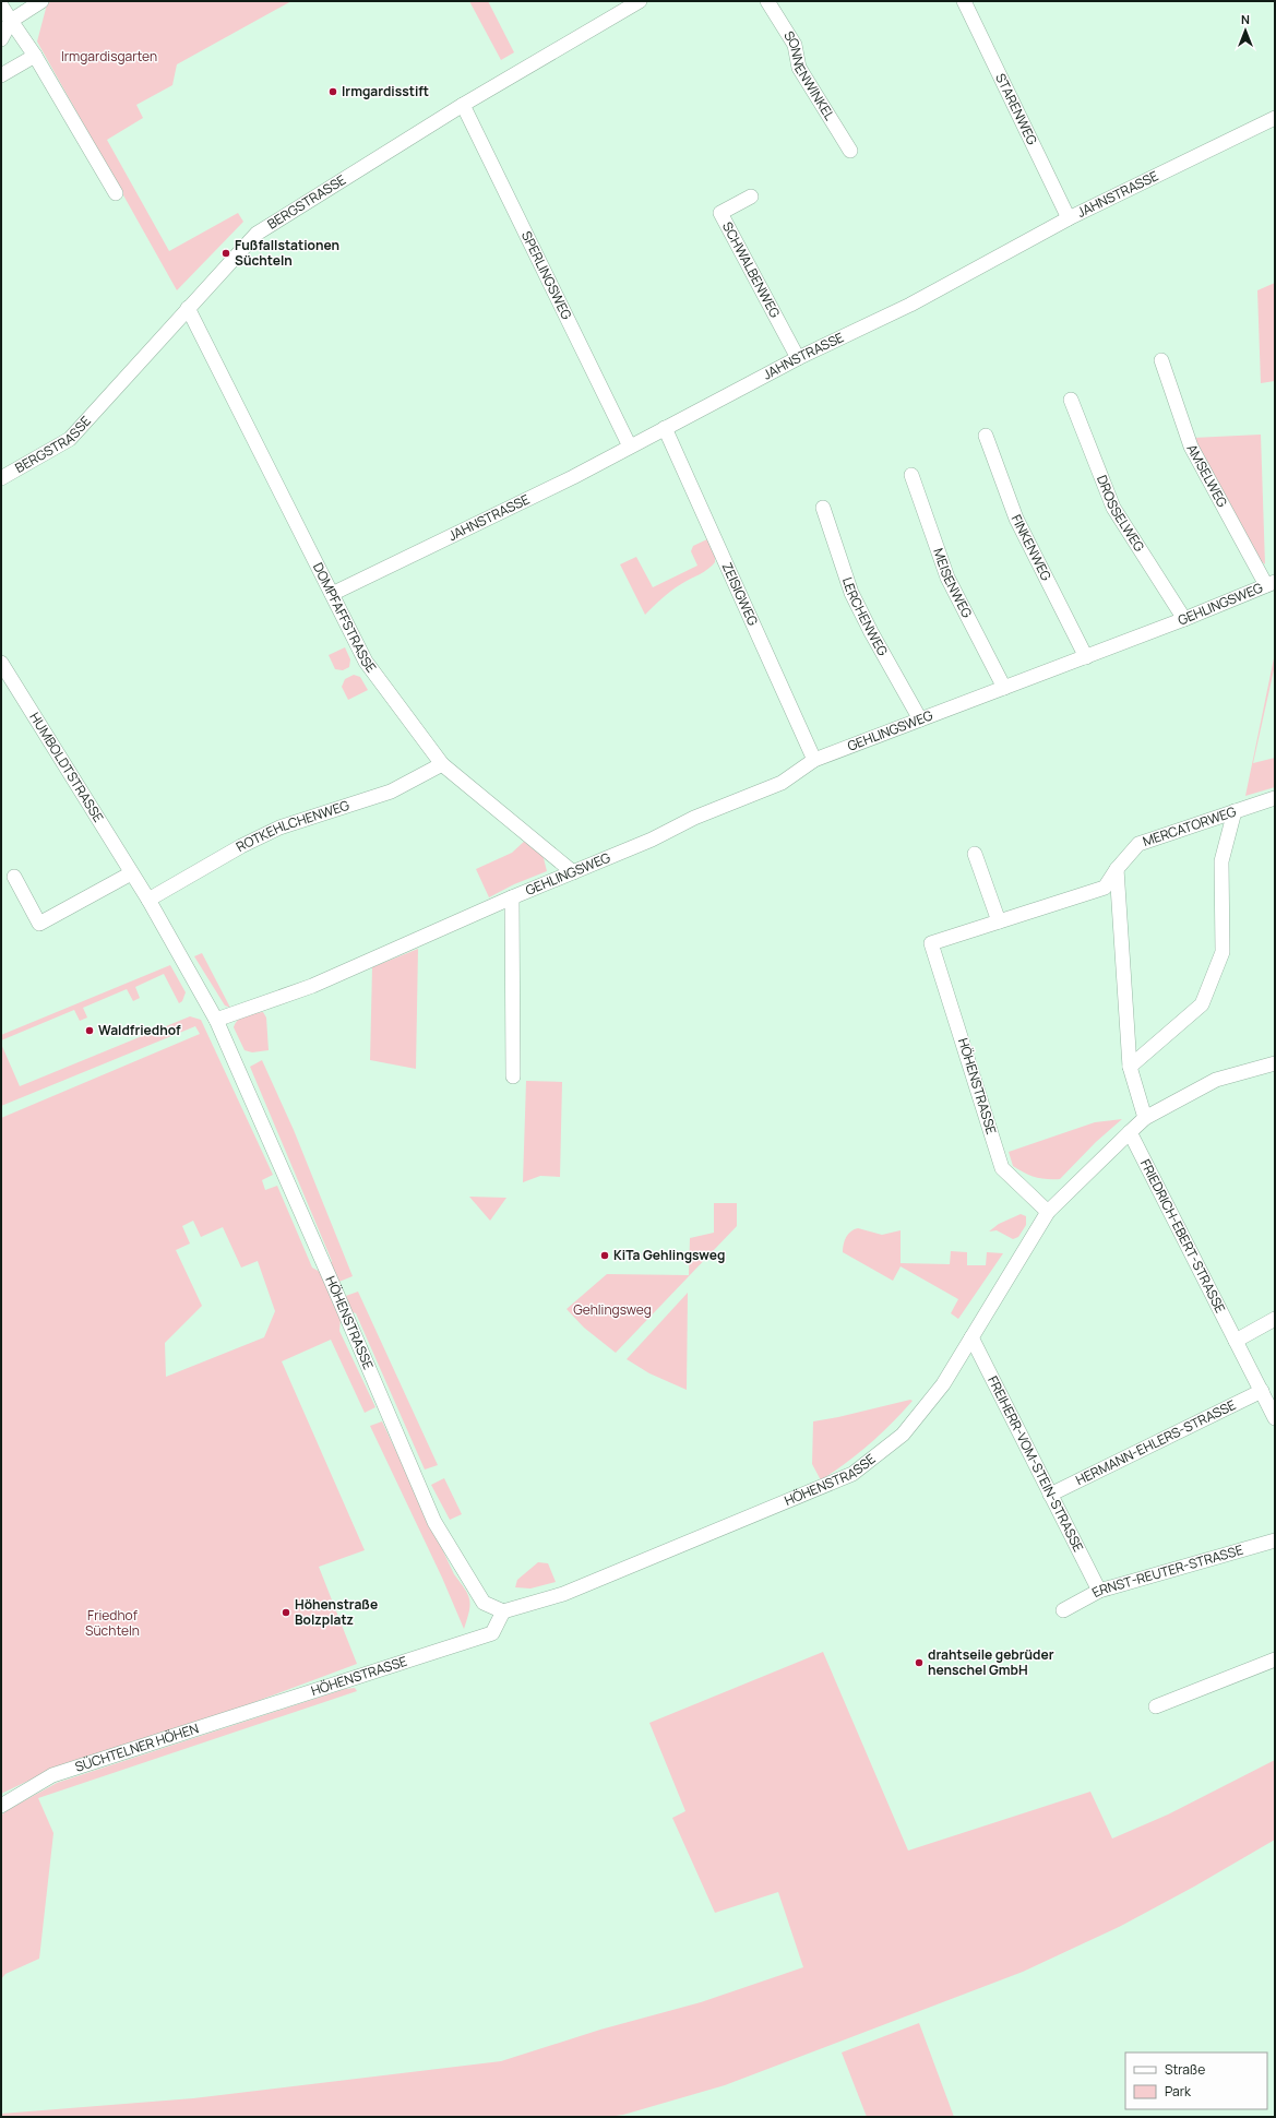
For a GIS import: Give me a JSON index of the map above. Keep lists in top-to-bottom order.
{
  "streets": {
    "street": [
      "SONNENWINKEL",
      "STARENWEG",
      "JAHNSTRASSE",
      "BERGSTRASSE",
      "SCHWALBENWEG",
      "SPERLINGSWEG",
      "AMSELWEG",
      "DROSSELWEG",
      "FINKENWEG",
      "MEISENWEG",
      "ZEISIGWEG",
      "GEHLINGSWEG",
      "LERCHENWEG",
      "DOMPFAFFSTRASSE",
      "HUMBOLDTSTRASSE",
      "MERCATORWEG",
      "ROTKEHLCHENWEG",
      "HÖHENSTRASSE",
      "FRIEDRICH-EBERT-STRASSE",
      "HERMANN-EHLERS-STRASSE",
      "FREIHERR-VOM-STEIN-STRASSE",
      "ERNST-REUTER-STRASSE",
      "SÜCHTELNER HÖHEN"
    ]
  },
  "crossings": [
    ["STARENWEG", "JAHNSTRASSE"],
    ["JAHNSTRASSE", "SCHWALBENWEG"],
    ["JAHNSTRASSE", "SPERLINGSWEG"],
    ["JAHNSTRASSE", "ZEISIGWEG"],
    ["JAHNSTRASSE", "DOMPFAFFSTRASSE"],
    ["BERGSTRASSE", "SPERLINGSWEG"],
    ["BERGSTRASSE", "DOMPFAFFSTRASSE"],
    ["AMSELWEG", "GEHLINGSWEG"],
    ["DROSSELWEG", "GEHLINGSWEG"],
    ["FINKENWEG", "GEHLINGSWEG"],
    ["MEISENWEG", "GEHLINGSWEG"],
    ["ZEISIGWEG", "GEHLINGSWEG"],
    ["GEHLINGSWEG", "LERCHENWEG"],
    ["GEHLINGSWEG", "DOMPFAFFSTRASSE"],
    ["GEHLINGSWEG", "HUMBOLDTSTRASSE"],
    ["GEHLINGSWEG", "HÖHENSTRASSE"],
    ["DOMPFAFFSTRASSE", "ROTKEHLCHENWEG"],
    ["HUMBOLDTSTRASSE", "ROTKEHLCHENWEG"],
    ["HUMBOLDTSTRASSE", "HÖHENSTRASSE"],
    ["MERCATORWEG", "HÖHENSTRASSE"],
    ["HÖHENSTRASSE", "FRIEDRICH-EBERT-STRASSE"],
    ["HÖHENSTRASSE", "FREIHERR-VOM-STEIN-STRASSE"],
    ["HÖHENSTRASSE", "SÜCHTELNER HÖHEN"],
    ["FRIEDRICH-EBERT-STRASSE", "HERMANN-EHLERS-STRASSE"],
    ["HERMANN-EHLERS-STRASSE", "FREIHERR-VOM-STEIN-STRASSE"],
    ["FREIHERR-VOM-STEIN-STRASSE", "ERNST-REUTER-STRASSE"]
  ],
  "parks": ["Irmgardisgarten", "Gehlingsweg", "Friedhof Süchteln"],
  "places": [
    "Irmgardisstift",
    "Fußfallstationen Süchteln",
    "Waldfriedhof",
    "KiTa Gehlingsweg",
    "Höhenstraße Bolzplatz",
    "drahtseile gebrüder henschel GmbH"
  ],
  "legend": ["Straße", "Park"],
  "north": "top"
}
